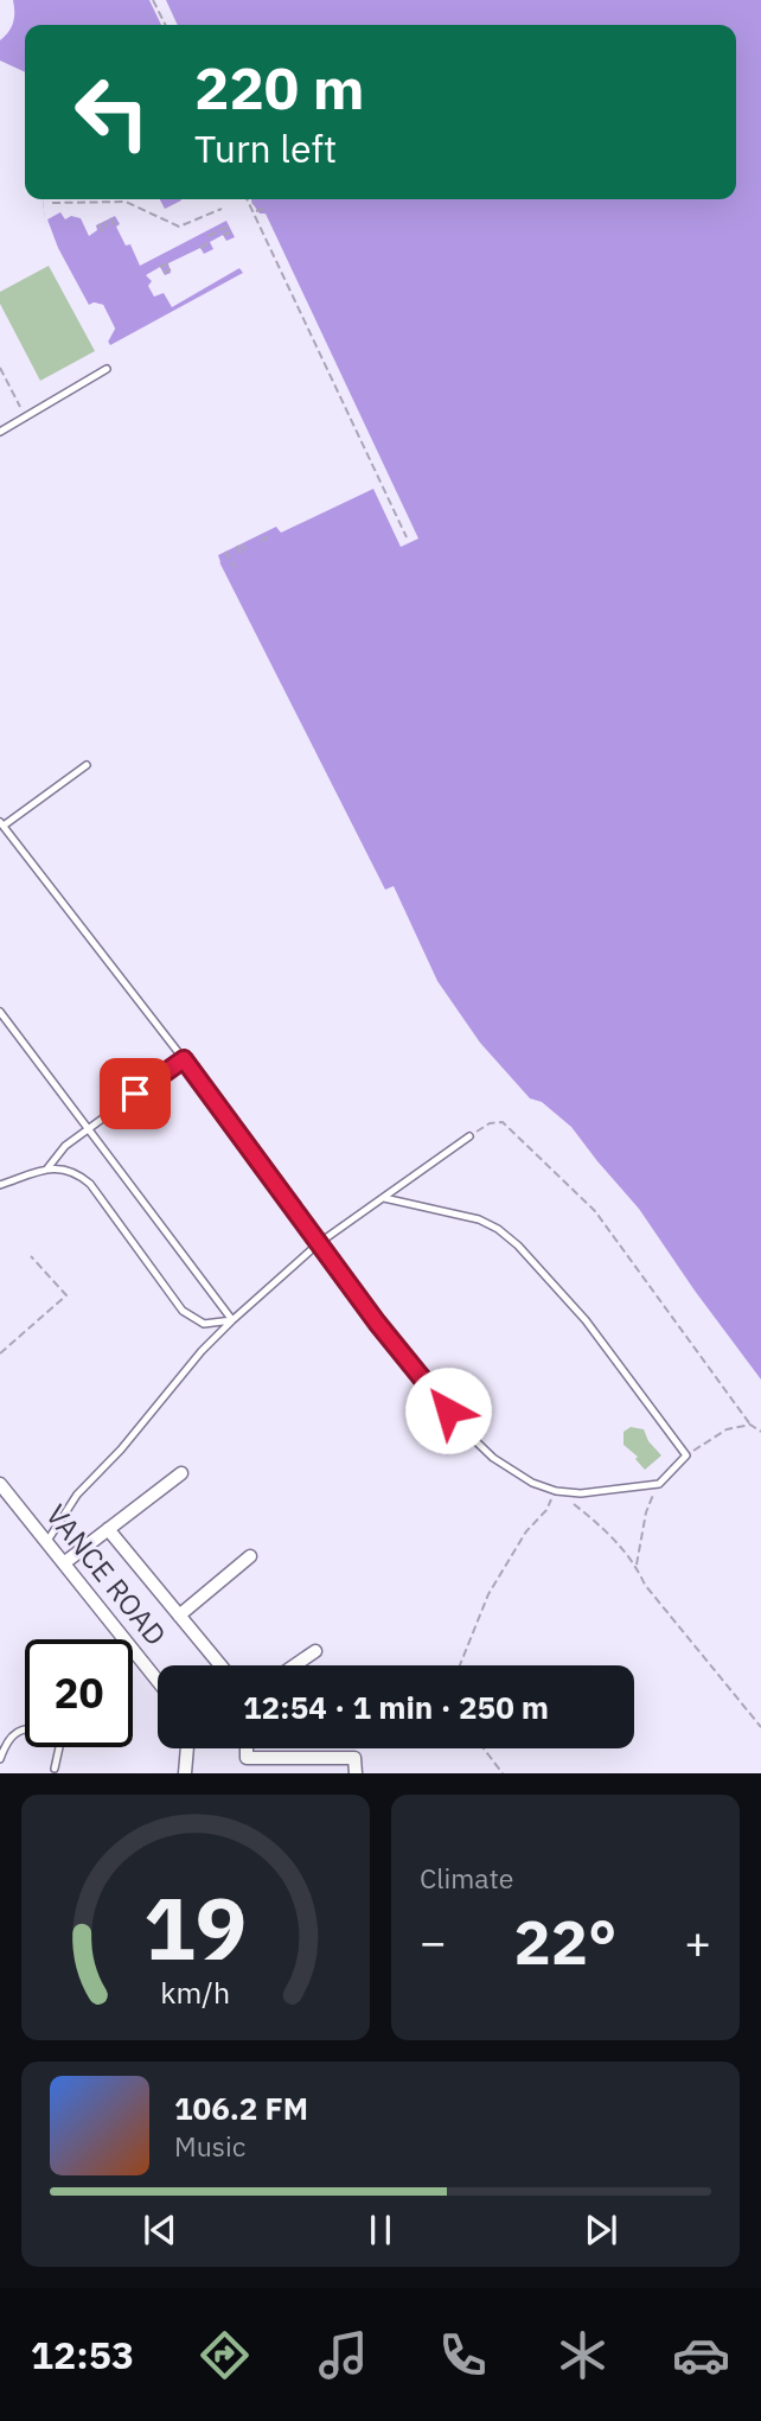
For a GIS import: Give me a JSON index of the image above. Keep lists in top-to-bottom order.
{
  "streets": {
    "street": ["VANCE ROAD"]
  },
  "page": {
    "turn": ["220 m", "Turn left"],
    "limit": "20",
    "trip": "12:54 · 1 min · 250 m",
    "tile": "Climate",
    "heat": ["−", "22°", "+"],
    "song": ["106.2 FM", "Music"],
    "tabs": "12:53",
    "gauge": ["19", "km/h"]
  }
}
